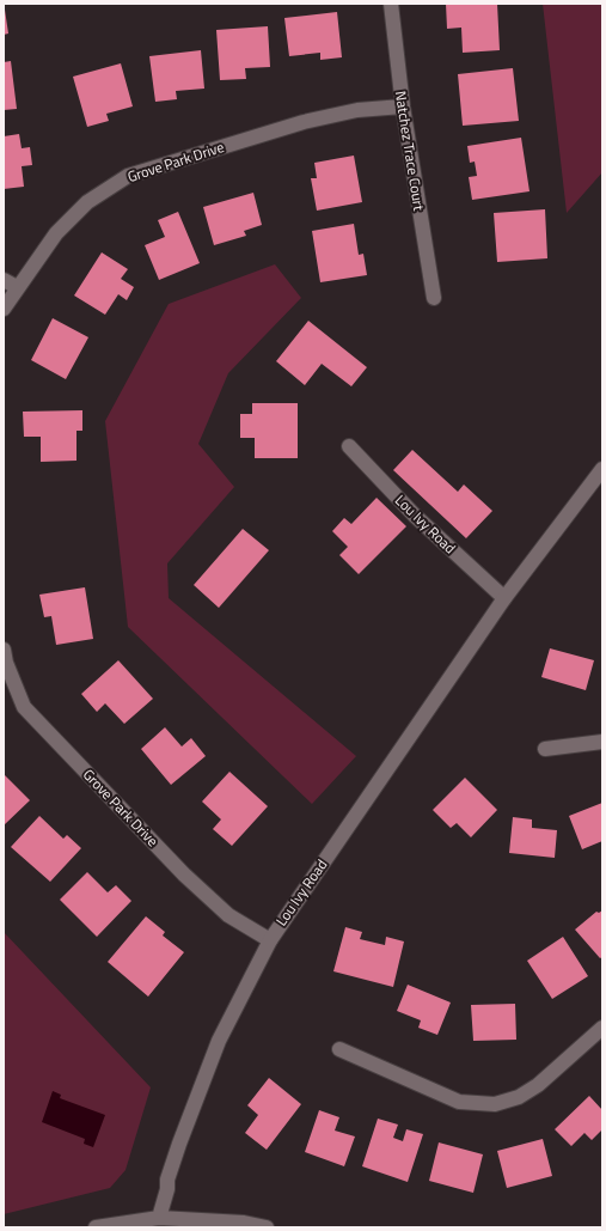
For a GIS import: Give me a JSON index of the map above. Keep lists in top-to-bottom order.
{
  "streets": {
    "street": ["Natchez Trace Court", "Grove Park Drive", "Lou Ivy Road"]
  },
  "crossings": [
    ["Natchez Trace Court", "Grove Park Drive"],
    ["Grove Park Drive", "Lou Ivy Road"]
  ]
}
